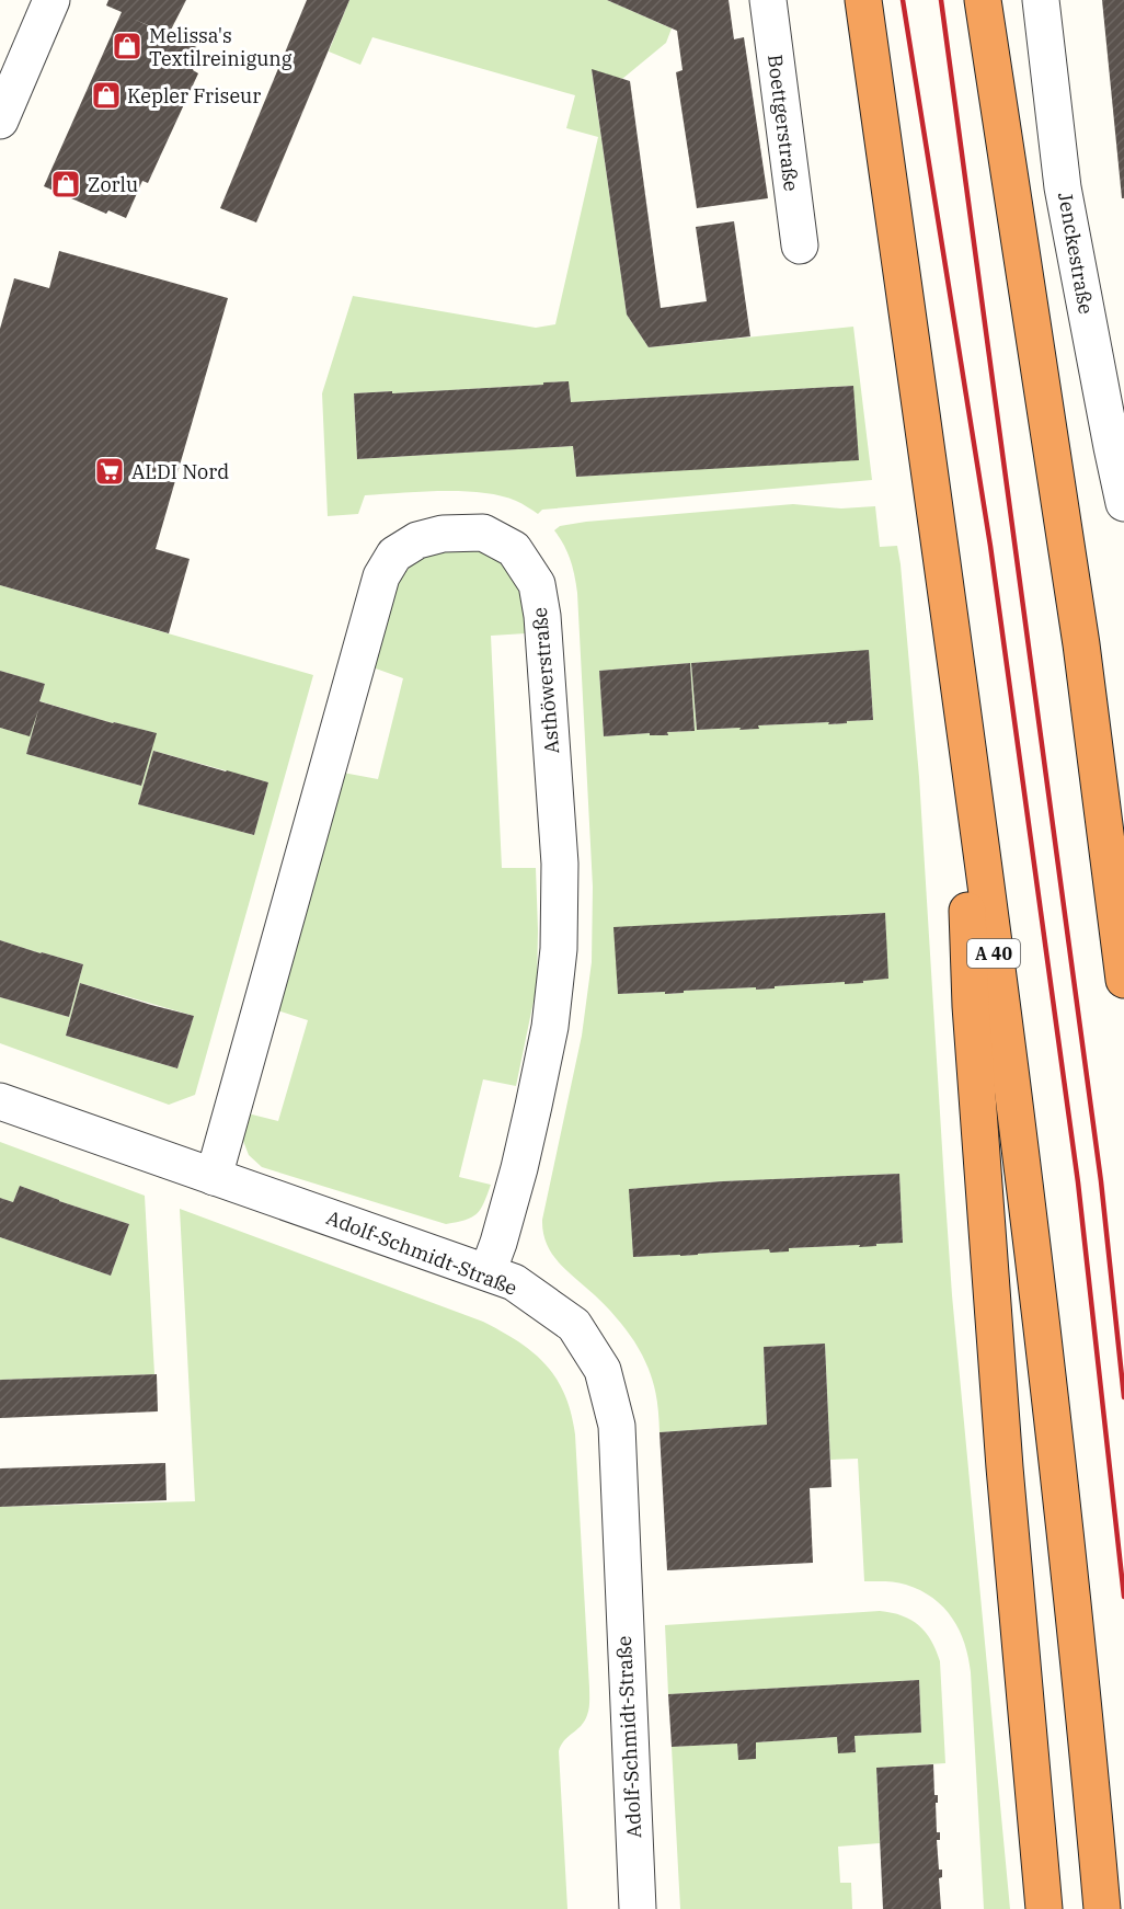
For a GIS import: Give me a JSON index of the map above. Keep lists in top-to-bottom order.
{
  "streets": {
    "highway": ["A 40"],
    "street": [
      "Boettgerstraße",
      "Jenckestraße",
      "Asthöwerstraße",
      "Adolf-Schmidt-Straße"
    ]
  },
  "crossings": [
    ["Asthöwerstraße", "Adolf-Schmidt-Straße"]
  ],
  "places": {
    "shop": ["Melissa's Textilreinigung", "Kepler Friseur", "Zorlu"],
    "supermarket": ["ALDI Nord"]
  }
}
